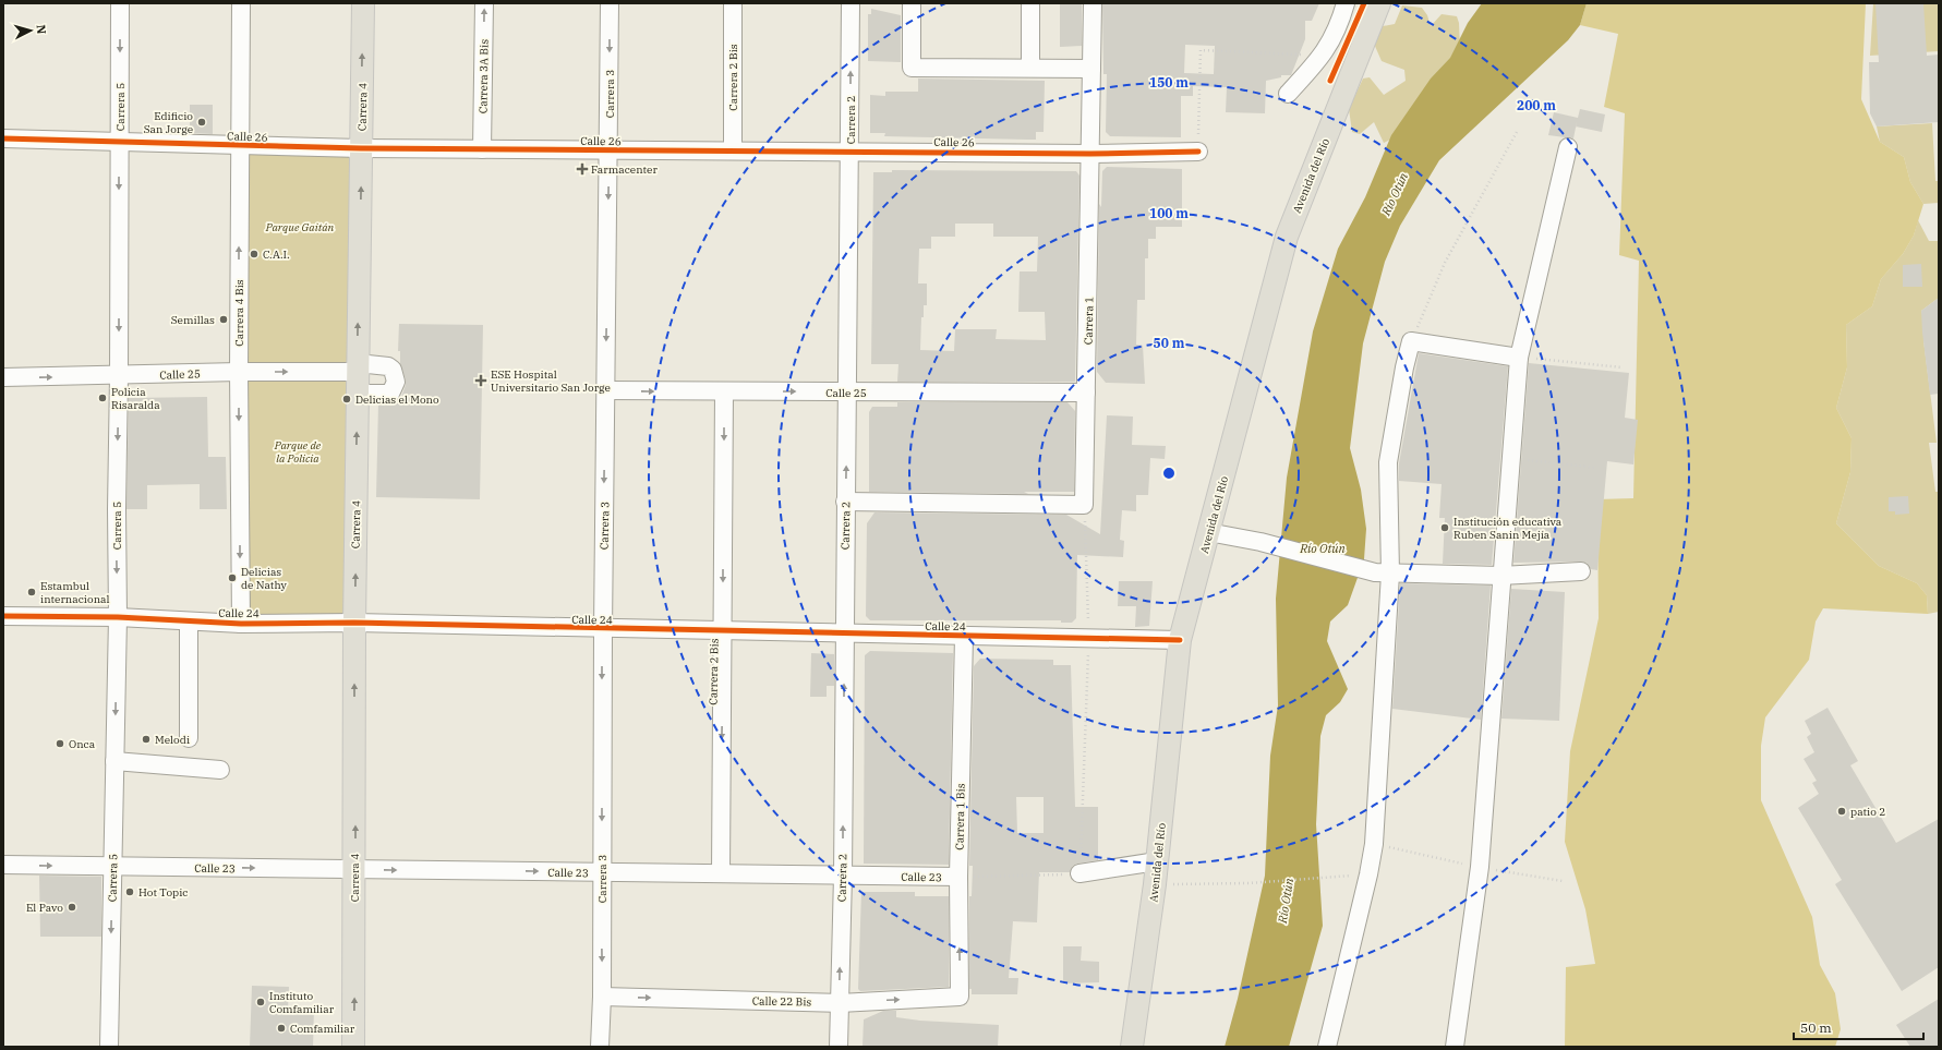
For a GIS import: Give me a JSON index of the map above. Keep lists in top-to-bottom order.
{
  "streets": {
    "main road": ["Carrera 4", "Avenida del Río"],
    "street": [
      "Carrera 3A Bis",
      "Carrera 2 Bis",
      "Carrera 3",
      "Carrera 5",
      "Carrera 2",
      "Calle 26",
      "Carrera 4 Bis",
      "Carrera 1",
      "Calle 25",
      "Calle 24",
      "Carrera 1 Bis",
      "Calle 23",
      "Calle 22 Bis"
    ]
  },
  "crossings": [
    ["Carrera 3A Bis", "Calle 26"],
    ["Carrera 2 Bis", "Calle 26"],
    ["Carrera 2 Bis", "Calle 25"],
    ["Carrera 2 Bis", "Calle 24"],
    ["Carrera 2 Bis", "Calle 23"],
    ["Carrera 3", "Calle 26"],
    ["Carrera 3", "Calle 25"],
    ["Carrera 3", "Calle 24"],
    ["Carrera 3", "Calle 23"],
    ["Carrera 3", "Calle 22 Bis"],
    ["Carrera 5", "Calle 26"],
    ["Carrera 5", "Calle 25"],
    ["Carrera 5", "Calle 24"],
    ["Carrera 5", "Calle 23"],
    ["Carrera 4", "Calle 26"],
    ["Carrera 4", "Calle 25"],
    ["Carrera 4", "Calle 24"],
    ["Carrera 4", "Calle 23"],
    ["Carrera 2", "Calle 26"],
    ["Carrera 2", "Calle 25"],
    ["Carrera 2", "Calle 24"],
    ["Carrera 2", "Calle 23"],
    ["Carrera 2", "Calle 22 Bis"],
    ["Calle 26", "Carrera 4 Bis"],
    ["Calle 26", "Carrera 1"],
    ["Avenida del Río", "Calle 24"],
    ["Carrera 4 Bis", "Calle 25"],
    ["Carrera 4 Bis", "Calle 24"],
    ["Carrera 1", "Calle 25"],
    ["Calle 24", "Carrera 1 Bis"],
    ["Carrera 1 Bis", "Calle 23"],
    ["Carrera 1 Bis", "Calle 22 Bis"]
  ],
  "one_way": [
    "Carrera 3A Bis",
    "Carrera 2 Bis",
    "Carrera 3",
    "Carrera 5",
    "Carrera 4",
    "Carrera 2",
    "Calle 25",
    "Calle 23",
    "Calle 22 Bis"
  ],
  "water": ["Río Otún"],
  "parks": ["Parque Gaitán", "Parque de la Policia"],
  "places": {
    "other": [
      "Edificio San Jorge",
      "C.A.I.",
      "Semillas",
      "Policia Risaralda",
      "Delicias el Mono",
      "Institución educativa Ruben Sanin Mejía",
      "Delicias de Nathy",
      "Estambul internacional",
      "Melodi",
      "Onca",
      "patio 2",
      "Hot Topic",
      "El Pavo",
      "Instituto Comfamiliar",
      "Comfamiliar"
    ],
    "health": ["Farmacenter", "ESE Hospital Universitario San Jorge"]
  },
  "scale_bar": "50 m",
  "north": "right",
  "rings": [
    "150 m",
    "200 m",
    "100 m",
    "50 m"
  ]
}
